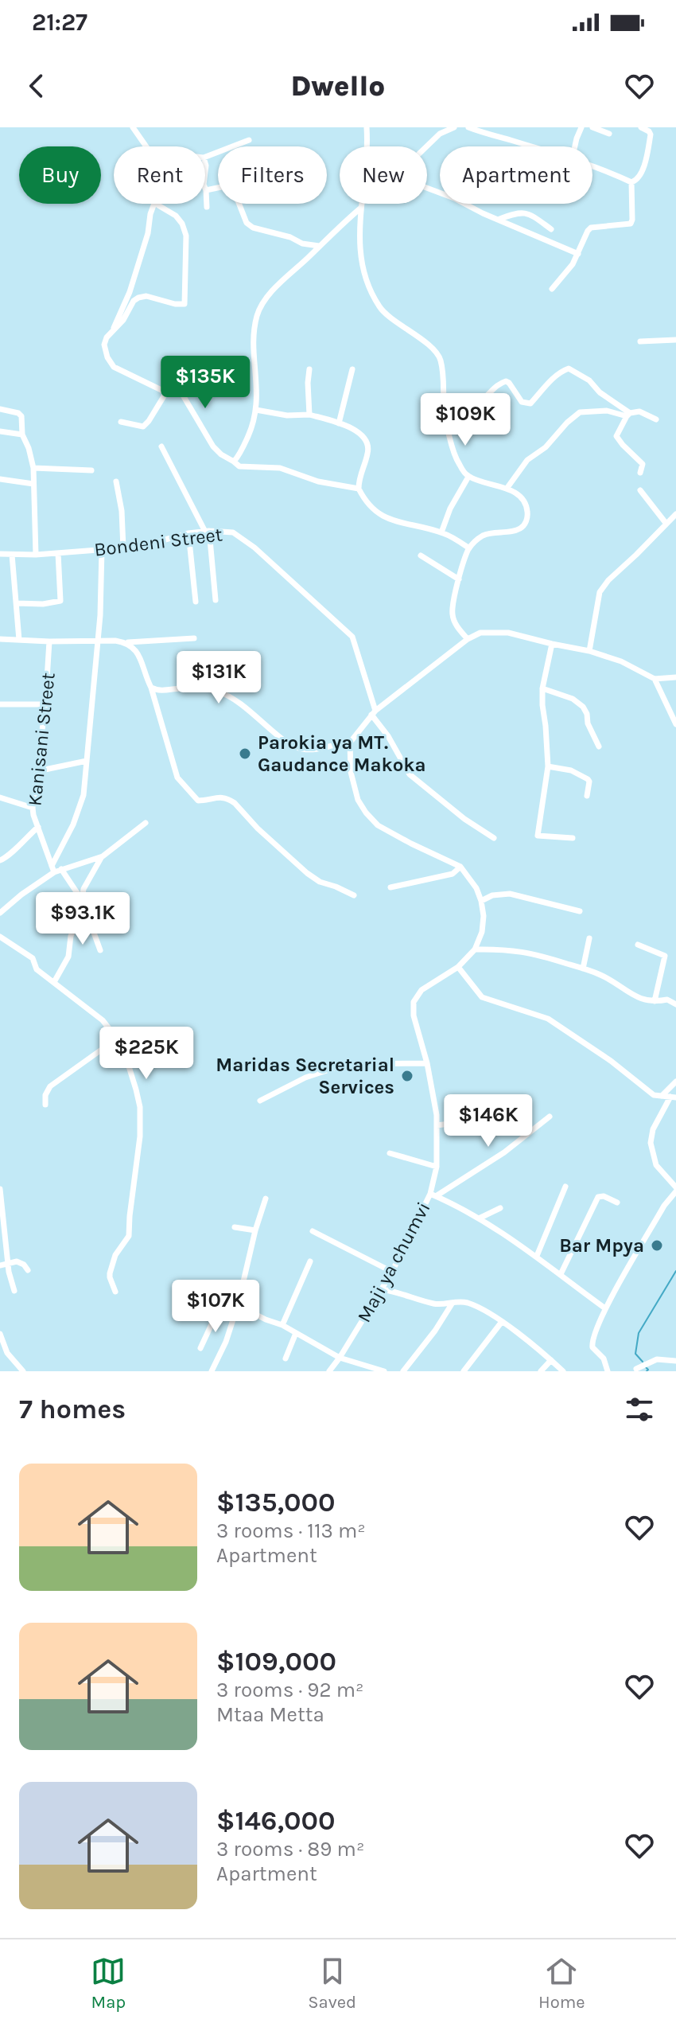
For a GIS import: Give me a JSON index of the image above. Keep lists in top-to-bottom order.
{
  "streets": {
    "street": ["Bondeni Street", "Kanisani Street", "Maji ya chumvi"]
  },
  "places": ["Parokia ya MT. Gaudance Makoka", "Maridas Secretarial Services", "Bar Mpya"],
  "page": {
    "status": "21:27",
    "header": "Dwello",
    "chip": [
      "Buy",
      "Rent",
      "Filters",
      "New",
      "Apartment"
    ],
    "price": [
      "$135K",
      "$109K",
      "$131K",
      "$93.1K",
      "$225K",
      "$146K",
      "$107K"
    ],
    "heading": "7 homes",
    "list": [
      {
        "name": "$135,000",
        "note": "3 rooms · 113 m² · Apartment"
      },
      {
        "name": "$109,000",
        "note": "3 rooms · 92 m² · Mtaa Metta"
      },
      {
        "name": "$146,000",
        "note": "3 rooms · 89 m² · Apartment"
      }
    ],
    "tabs": ["Map", "Saved", "Home"]
  }
}
